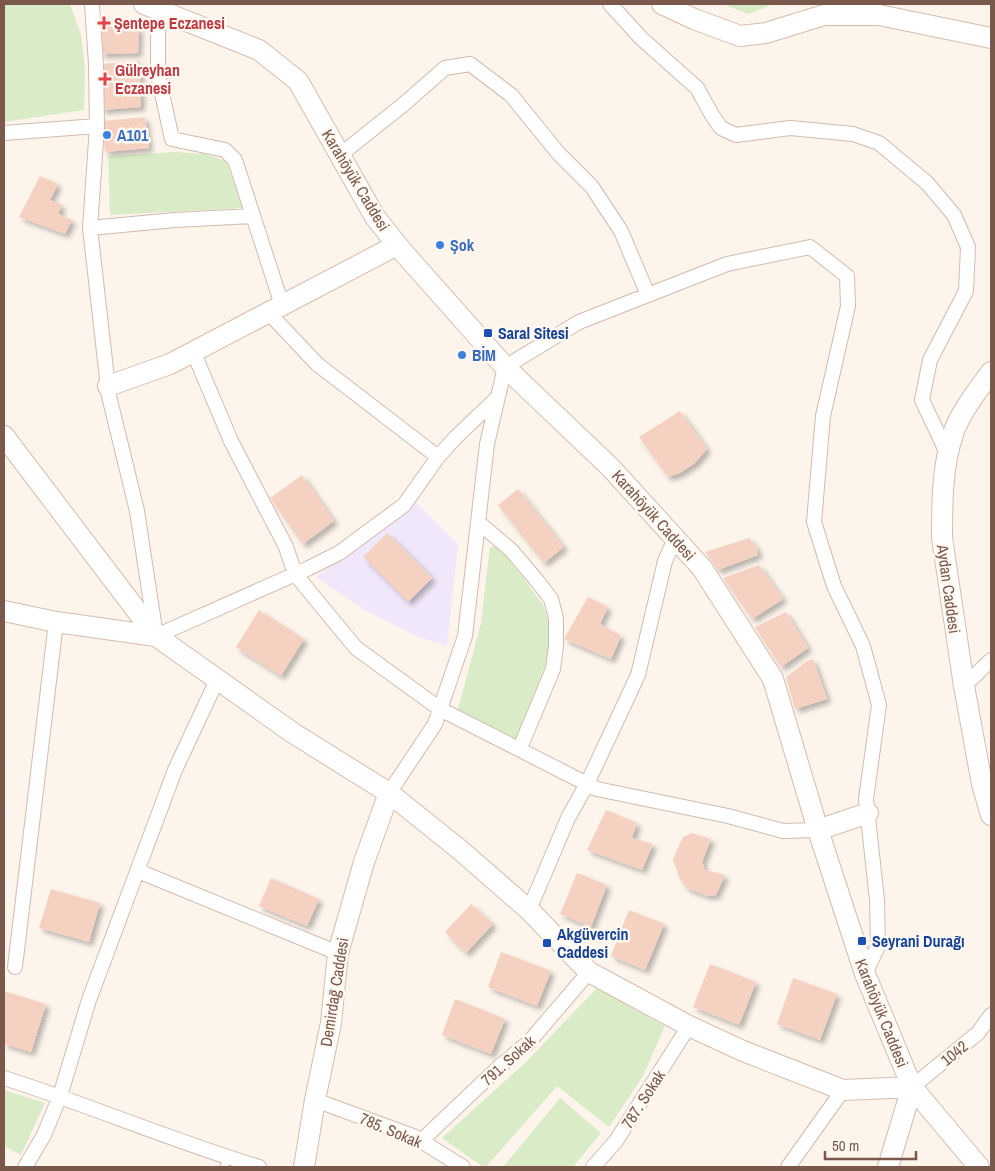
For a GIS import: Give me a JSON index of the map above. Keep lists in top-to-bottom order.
{
  "streets": {
    "street": [
      "Karahöyük Caddesi",
      "Aydan Caddesi",
      "Demirdağ Caddesi",
      "1042",
      "791. Sokak",
      "787. Sokak",
      "785. Sokak"
    ]
  },
  "crossings": [
    ["Karahöyük Caddesi", "1042"],
    ["Demirdağ Caddesi", "785. Sokak"],
    ["791. Sokak", "785. Sokak"]
  ],
  "places": {
    "health": ["Şentepe Eczanesi", "Gülreyhan Eczanesi"],
    "other": ["A101", "Şok", "BİM"],
    "transit": ["Saral Sitesi", "Seyrani Durağı", "Akgüvercin Caddesi"]
  },
  "scale_bar": "50 m"
}
